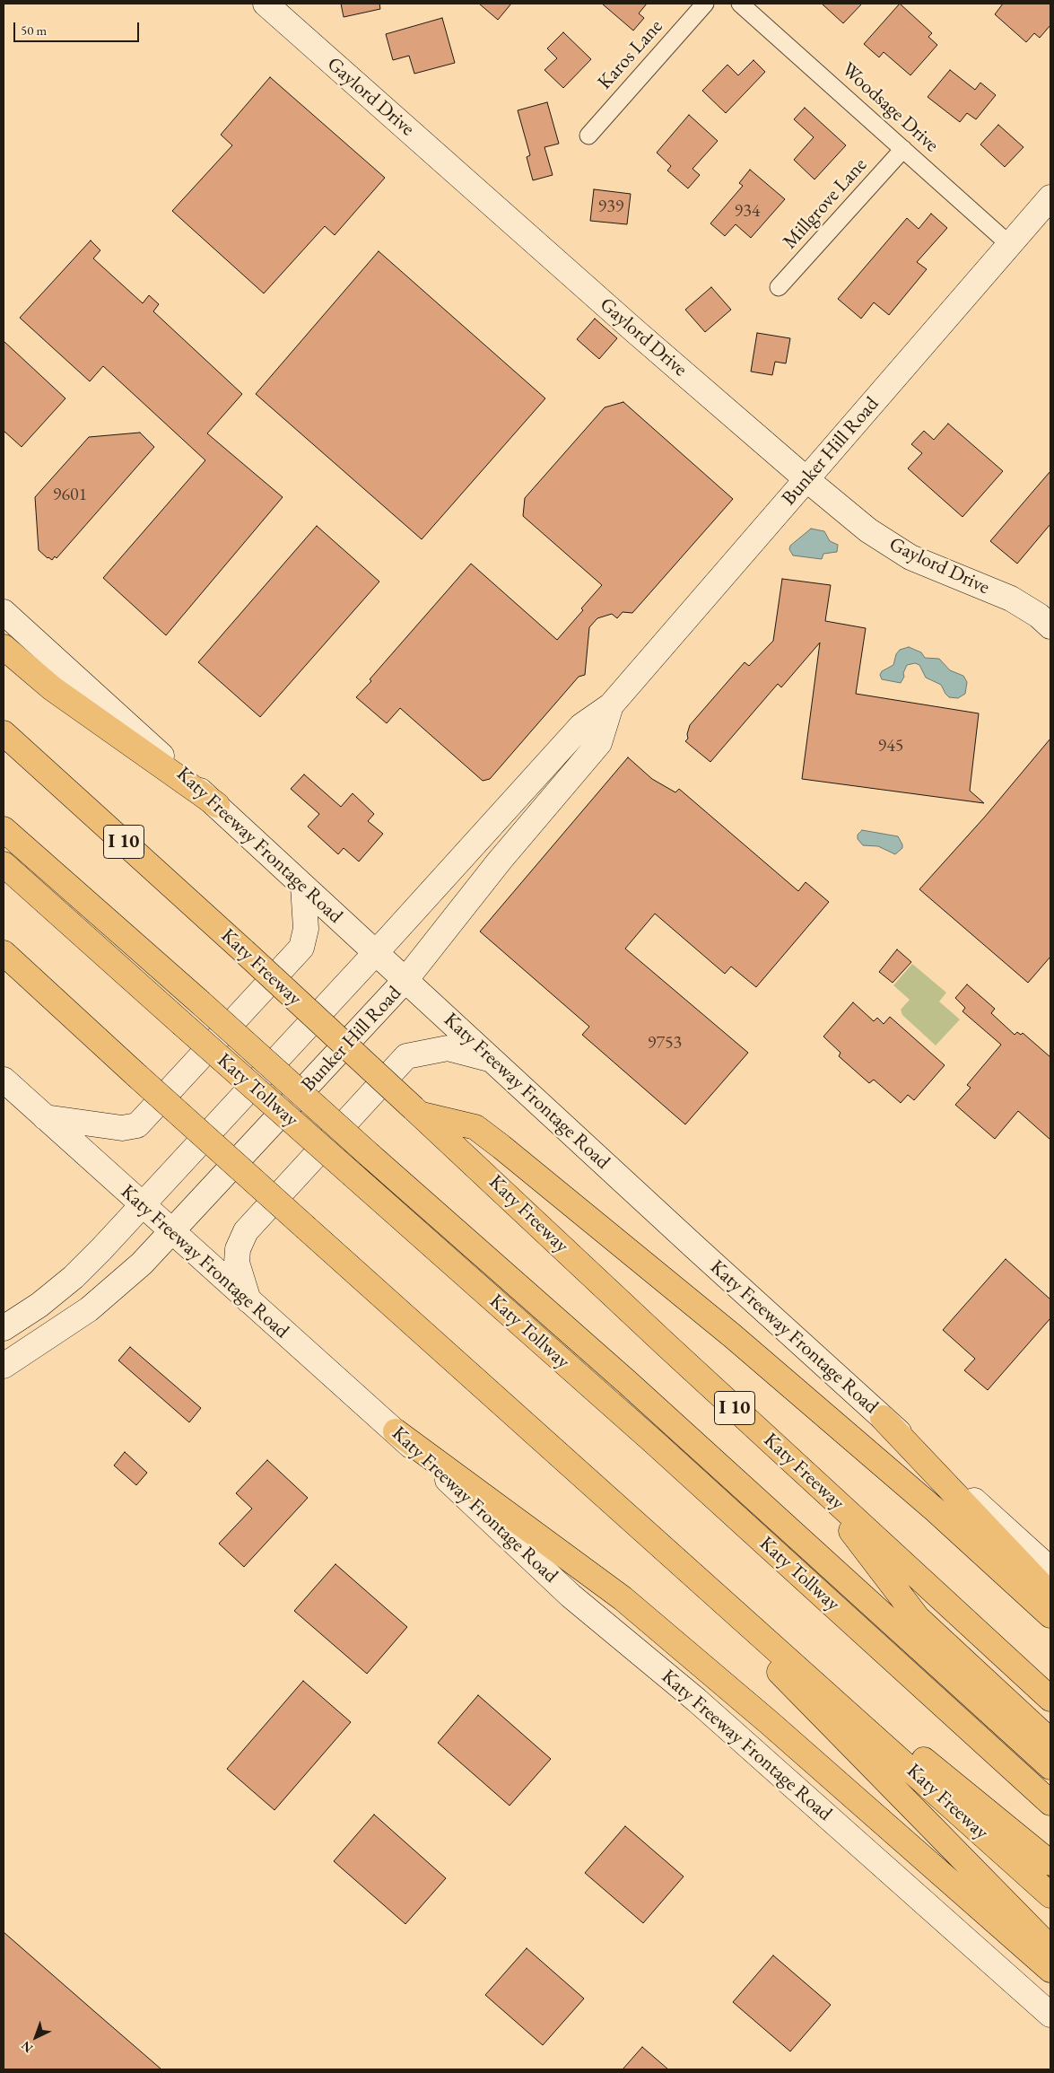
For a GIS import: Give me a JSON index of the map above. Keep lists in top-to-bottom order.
{
  "streets": {
    "highway": ["I 10", "Katy Freeway", "Katy Tollway"],
    "main road": ["Gaylord Drive", "Bunker Hill Road", "Katy Freeway Frontage Road"],
    "street": ["Karos Lane", "Woodsage Drive", "Millgrove Lane"]
  },
  "crossings": [
    ["Gaylord Drive", "Bunker Hill Road"],
    ["Woodsage Drive", "Millgrove Lane"],
    ["Woodsage Drive", "Bunker Hill Road"],
    ["Bunker Hill Road", "Katy Freeway Frontage Road"]
  ],
  "house_numbers": [
    "939",
    "934",
    "9601",
    "945",
    "9753"
  ],
  "scale_bar": "50 m",
  "north": "bottom left"
}
